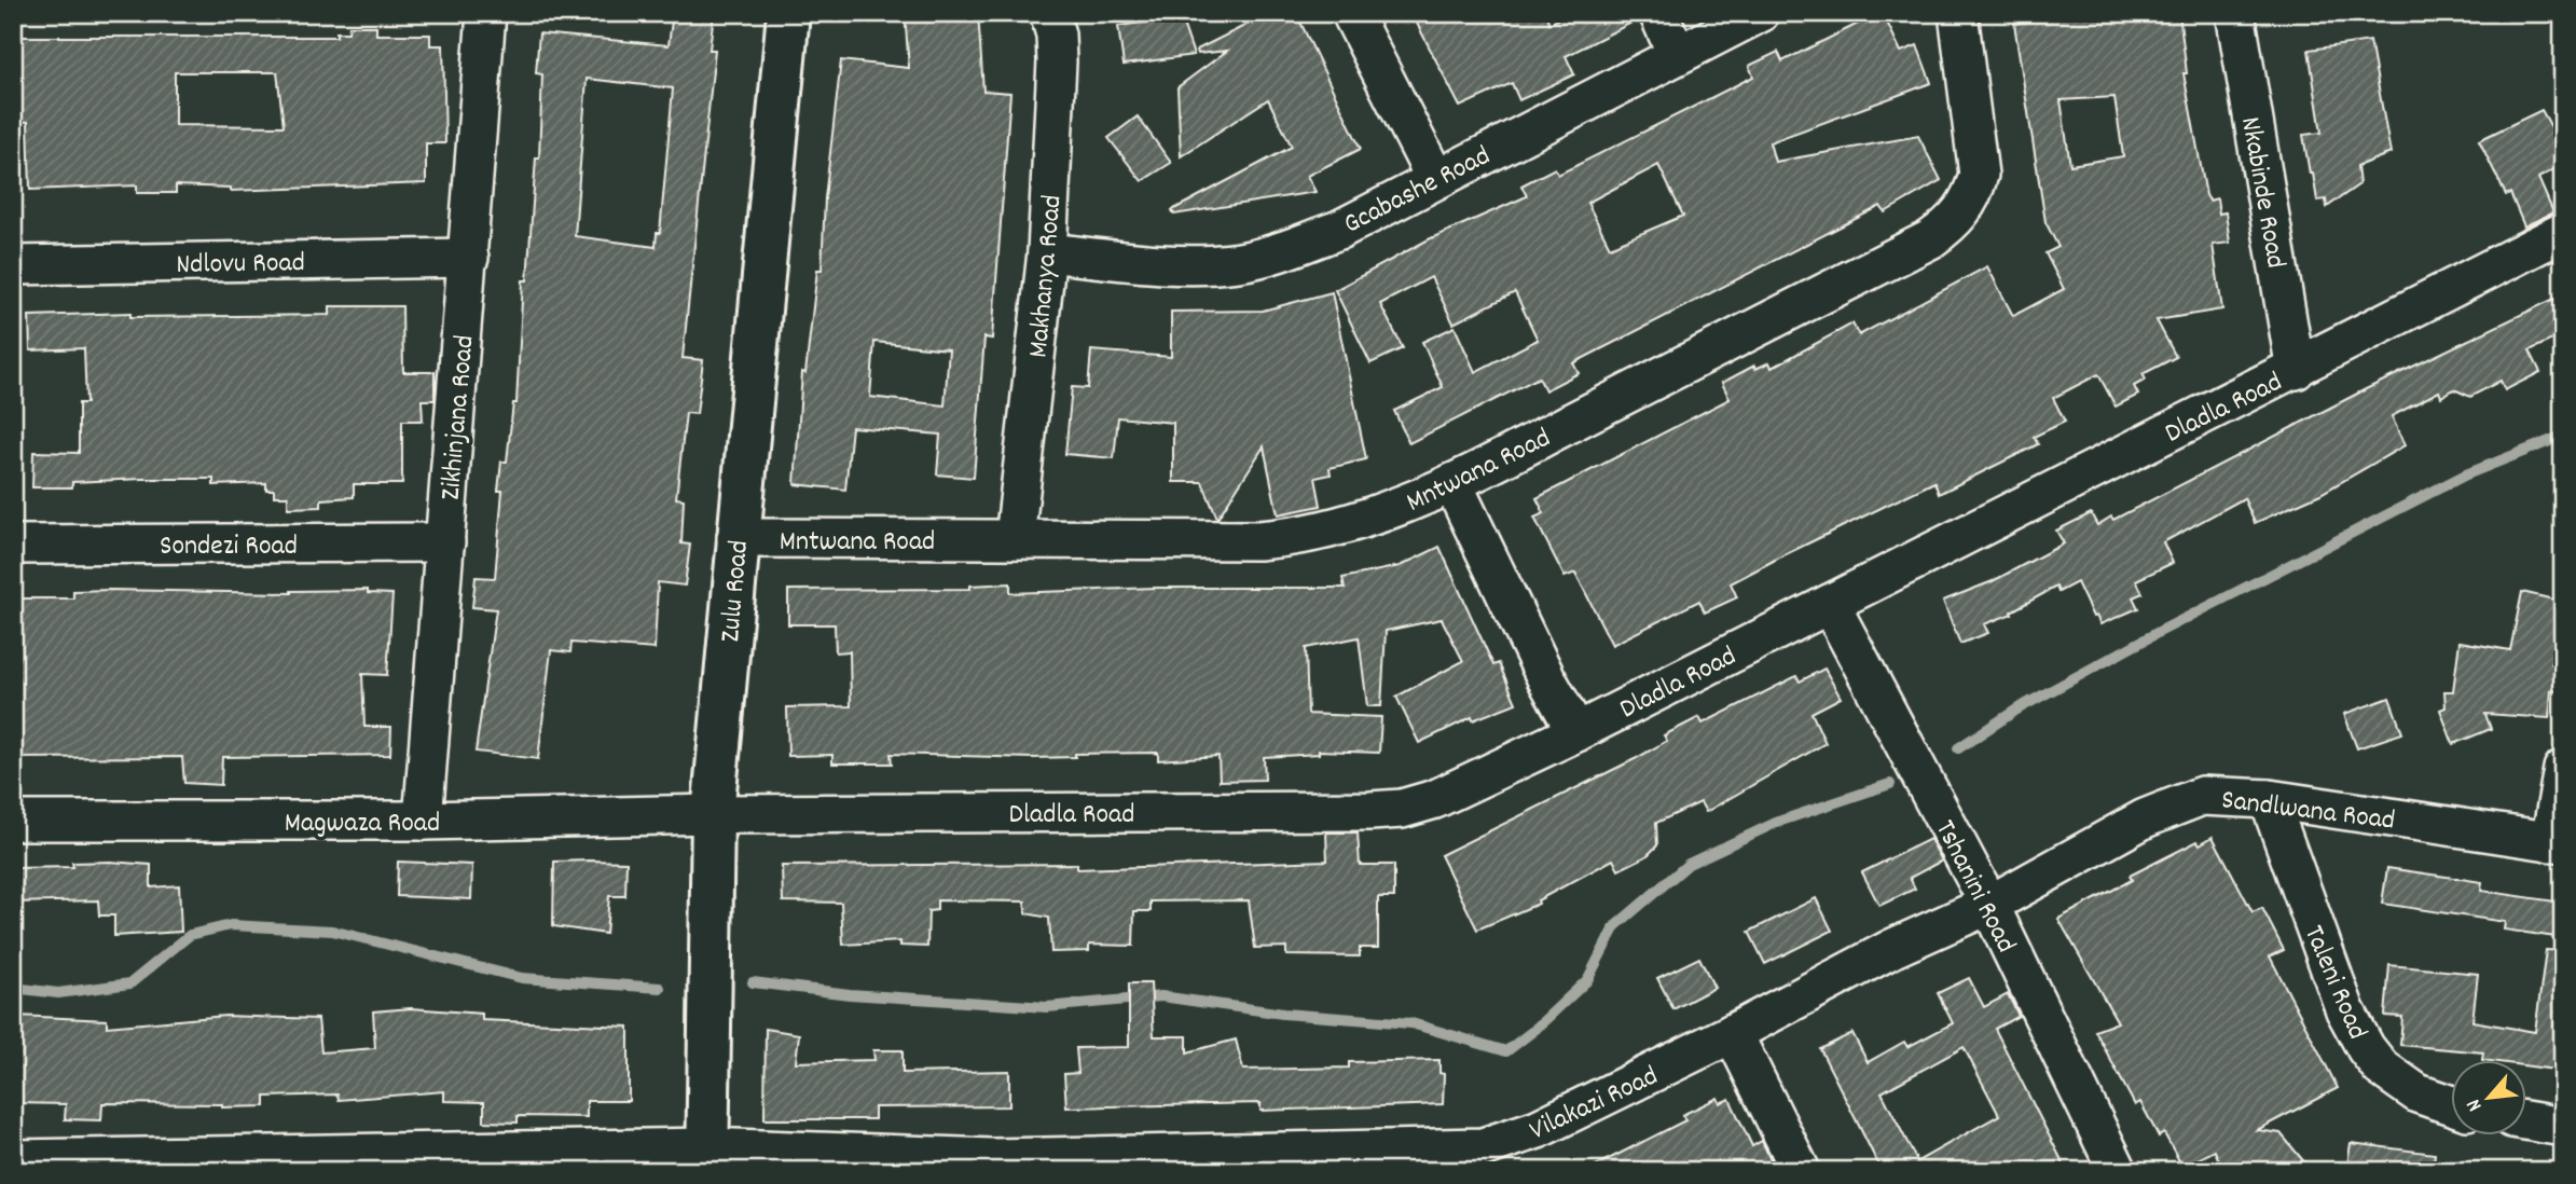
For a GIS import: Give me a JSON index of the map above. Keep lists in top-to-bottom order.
{
  "streets": {
    "street": [
      "Gcabashe Road",
      "Nkabinde Road",
      "Ndlovu Road",
      "Makhanya Road",
      "Dladla Road",
      "Zikhinjana Road",
      "Mntwana Road",
      "Sondezi Road",
      "Zulu Road",
      "Sandlwana Road",
      "Magwaza Road",
      "Tshanini Road",
      "Taleni Road",
      "Vilakazi Road"
    ]
  },
  "crossings": [
    ["Gcabashe Road", "Makhanya Road"],
    ["Nkabinde Road", "Dladla Road"],
    ["Ndlovu Road", "Zikhinjana Road"],
    ["Makhanya Road", "Mntwana Road"],
    ["Dladla Road", "Zulu Road"],
    ["Dladla Road", "Magwaza Road"],
    ["Dladla Road", "Tshanini Road"],
    ["Zikhinjana Road", "Sondezi Road"],
    ["Zikhinjana Road", "Magwaza Road"],
    ["Mntwana Road", "Zulu Road"],
    ["Zulu Road", "Magwaza Road"],
    ["Zulu Road", "Vilakazi Road"],
    ["Sandlwana Road", "Tshanini Road"],
    ["Sandlwana Road", "Taleni Road"],
    ["Sandlwana Road", "Vilakazi Road"],
    ["Tshanini Road", "Vilakazi Road"]
  ],
  "north": "bottom left"
}
